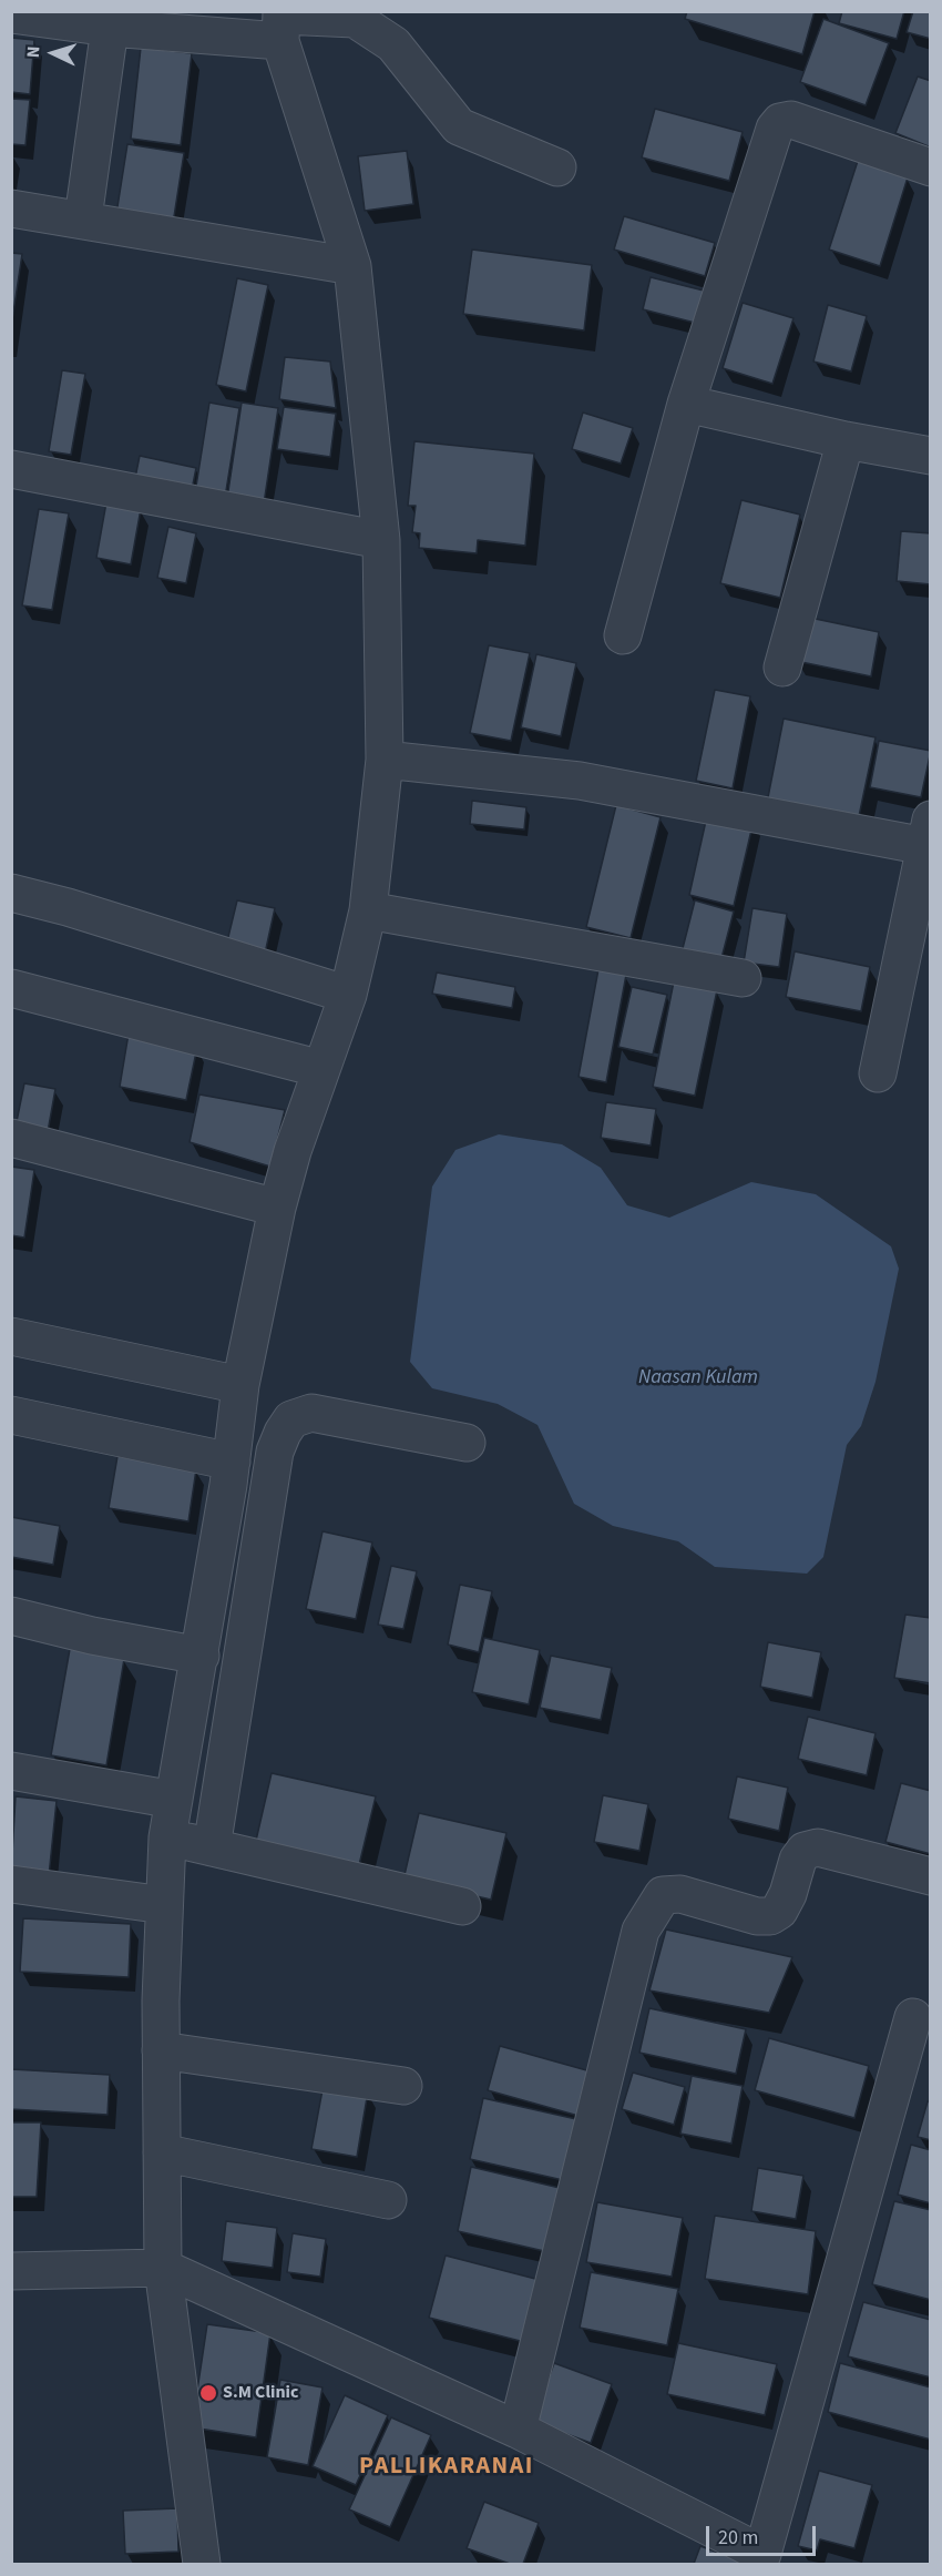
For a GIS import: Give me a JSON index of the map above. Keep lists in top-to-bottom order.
{
  "districts": ["PALLIKARANAI"],
  "water": ["Naasan Kulam"],
  "places": ["S.M Clinic"],
  "scale_bar": "20 m",
  "north": "left"
}
